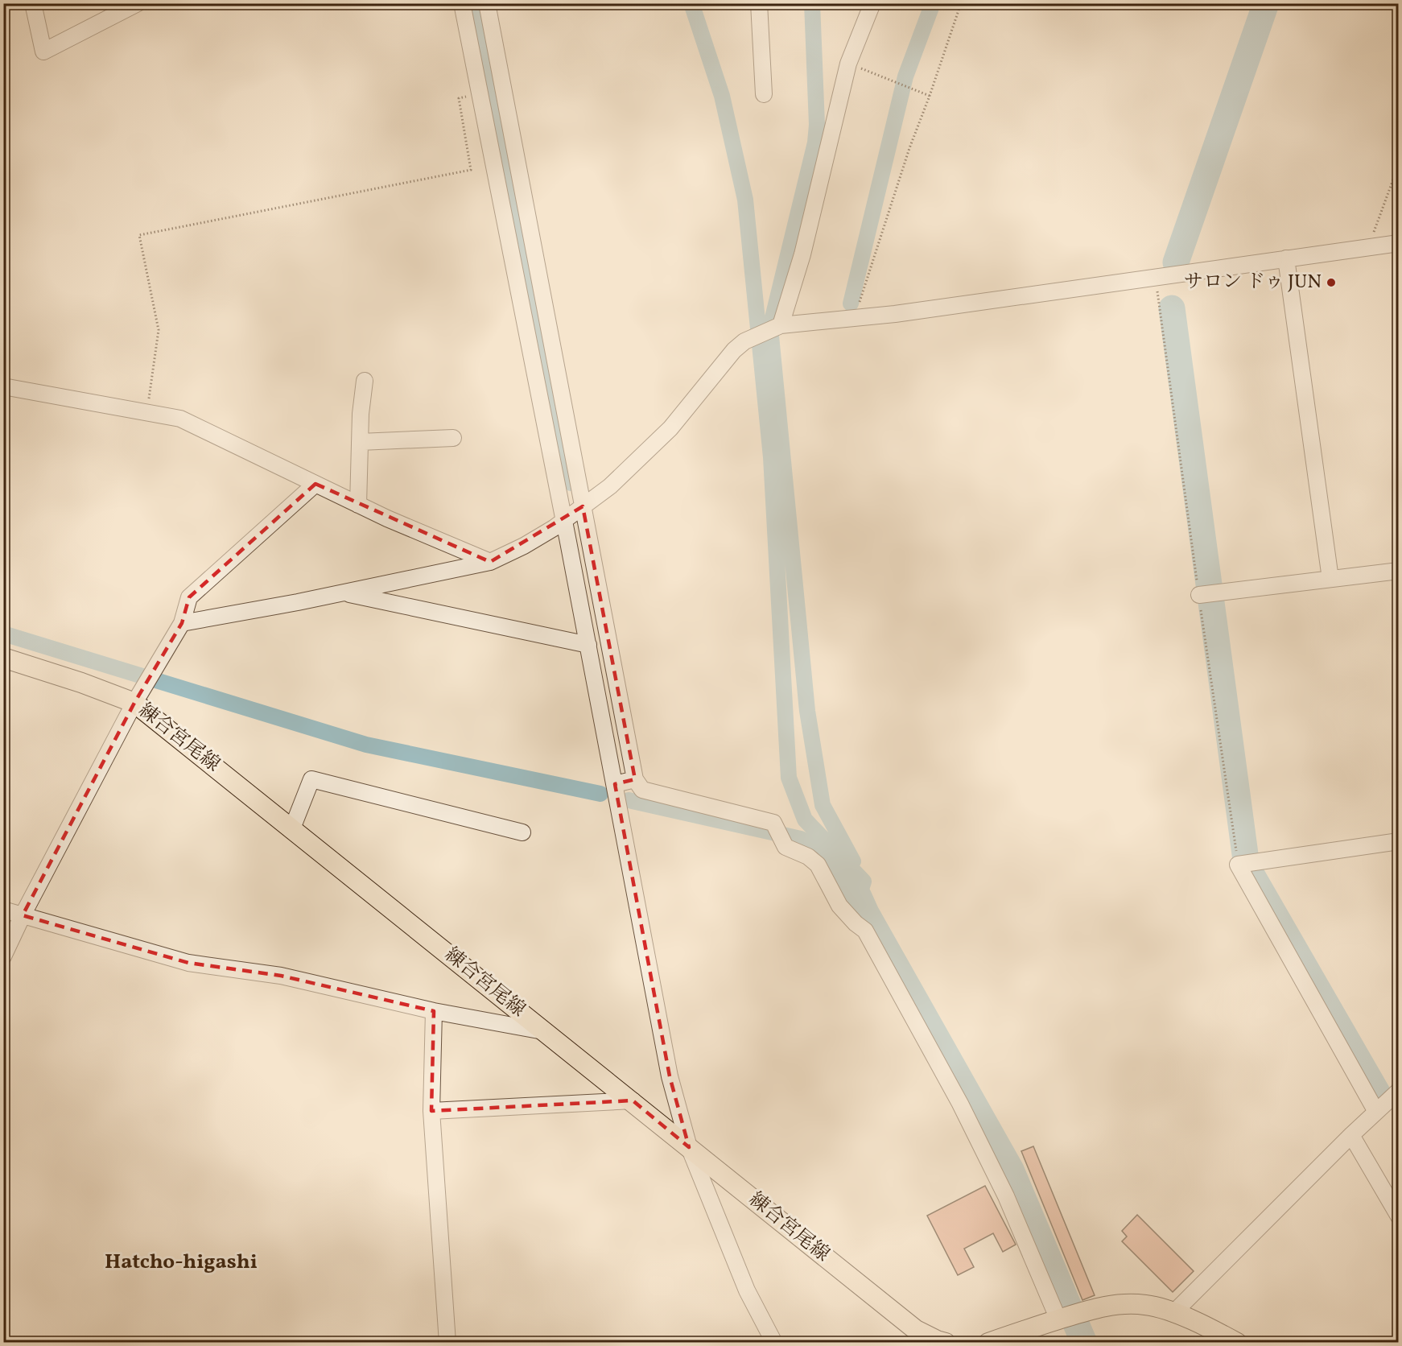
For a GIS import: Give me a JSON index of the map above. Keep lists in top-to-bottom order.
{
  "streets": {
    "main road": ["練合宮尾線"]
  },
  "districts": ["Hatcho-higashi"],
  "places": ["サロン ドゥ JUN"]
}
